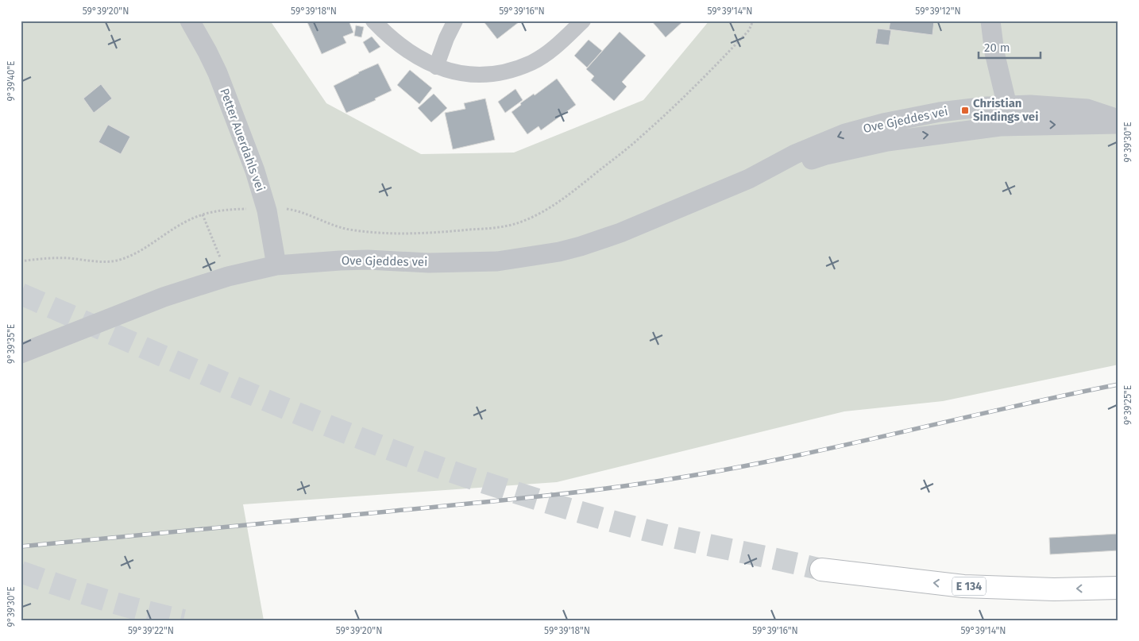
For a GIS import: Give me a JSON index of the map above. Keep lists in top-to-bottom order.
{
  "streets": {
    "highway": ["E 134"],
    "street": ["Ove Gjeddes vei", "Petter Auerdahls vei"]
  },
  "crossings": [
    ["Ove Gjeddes vei", "Petter Auerdahls vei"]
  ],
  "places": {
    "transit": ["Christian Sindings vei"]
  },
  "scale_bar": "20 m",
  "coordinates": [
    "59°39'20\"N",
    "59°39'18\"N",
    "59°39'16\"N",
    "59°39'14\"N",
    "59°39'12\"N",
    "9°39'40\"E",
    "9°39'30\"E",
    "9°39'35\"E",
    "9°39'25\"E",
    "59°39'22\"N"
  ]
}
